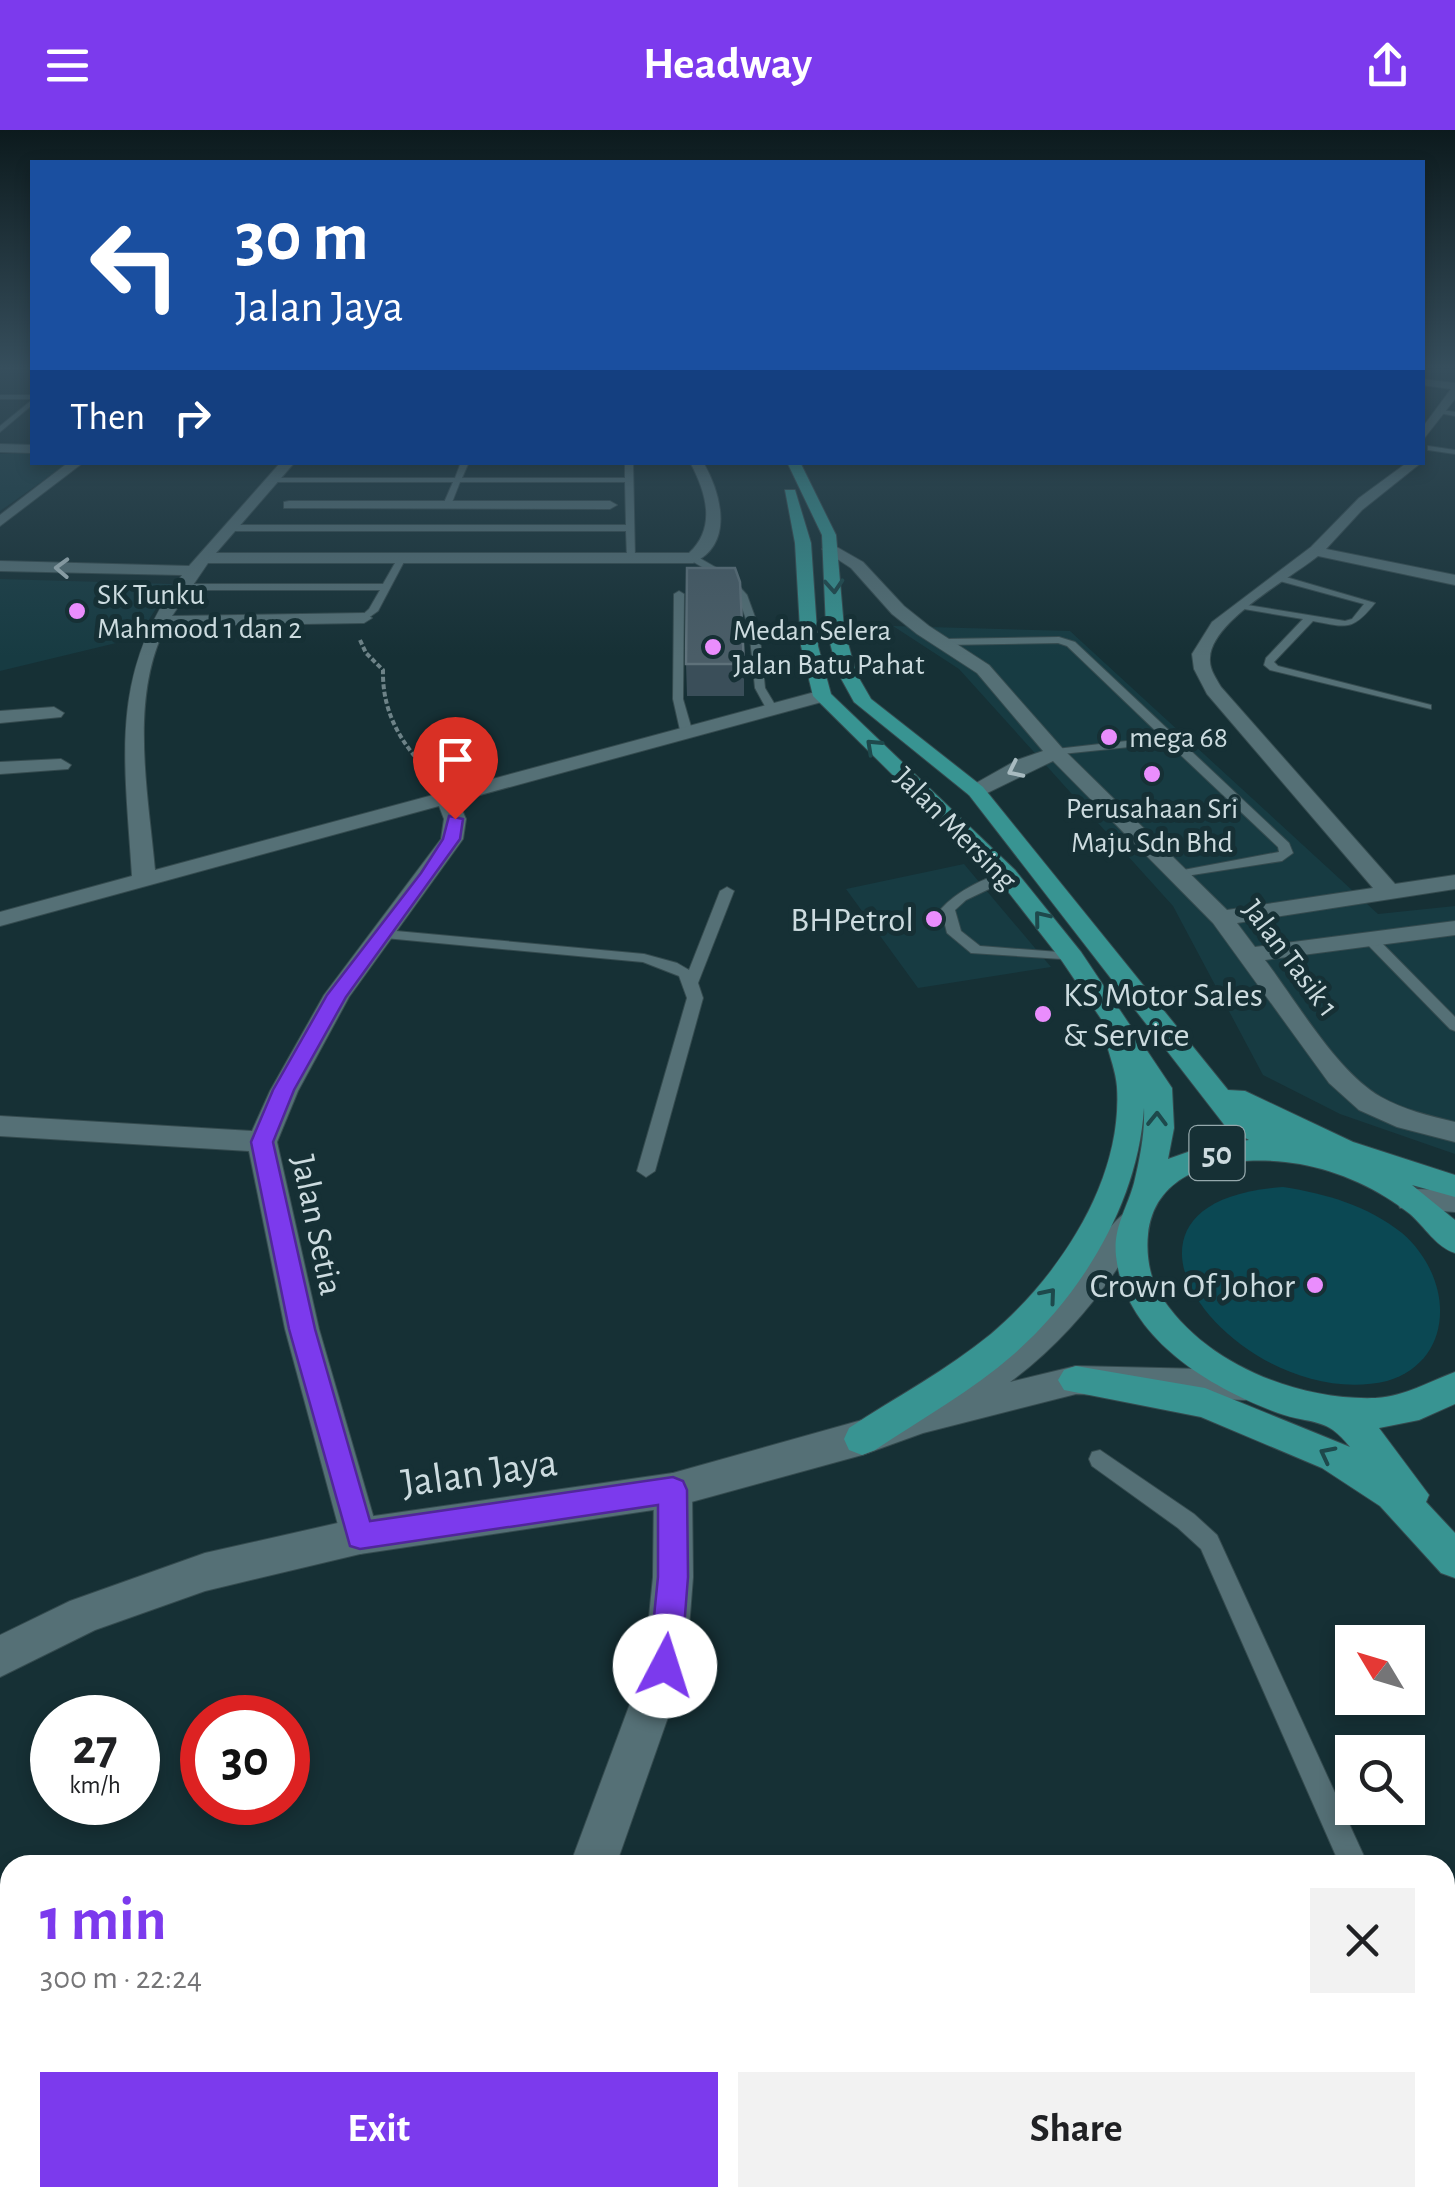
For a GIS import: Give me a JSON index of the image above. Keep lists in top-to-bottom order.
{
  "streets": {
    "highway": ["Jalan Mersing", "50"],
    "street": ["Jalan Tasik 1", "Jalan Setia", "Jalan Jaya"]
  },
  "crossings": [
    ["Jalan Mersing", "50"],
    ["50", "Jalan Jaya"],
    ["Jalan Setia", "Jalan Jaya"]
  ],
  "places": [
    "SK Tunku Mahmood 1 dan 2",
    "Medan Selera Jalan Batu Pahat",
    "mega 68",
    "Perusahaan Sri Maju Sdn Bhd",
    "BHPetrol",
    "KS Motor Sales & Service",
    "Crown Of Johor"
  ],
  "north": "top left",
  "page": {
    "header": "Headway",
    "turn": ["30 m", "Jalan Jaya"],
    "then": "Then",
    "speed": "27 km/h",
    "limit": "30",
    "heading": ["1 min", "300 m · 22:24"],
    "buttons": ["Exit", "Share"]
  }
}
